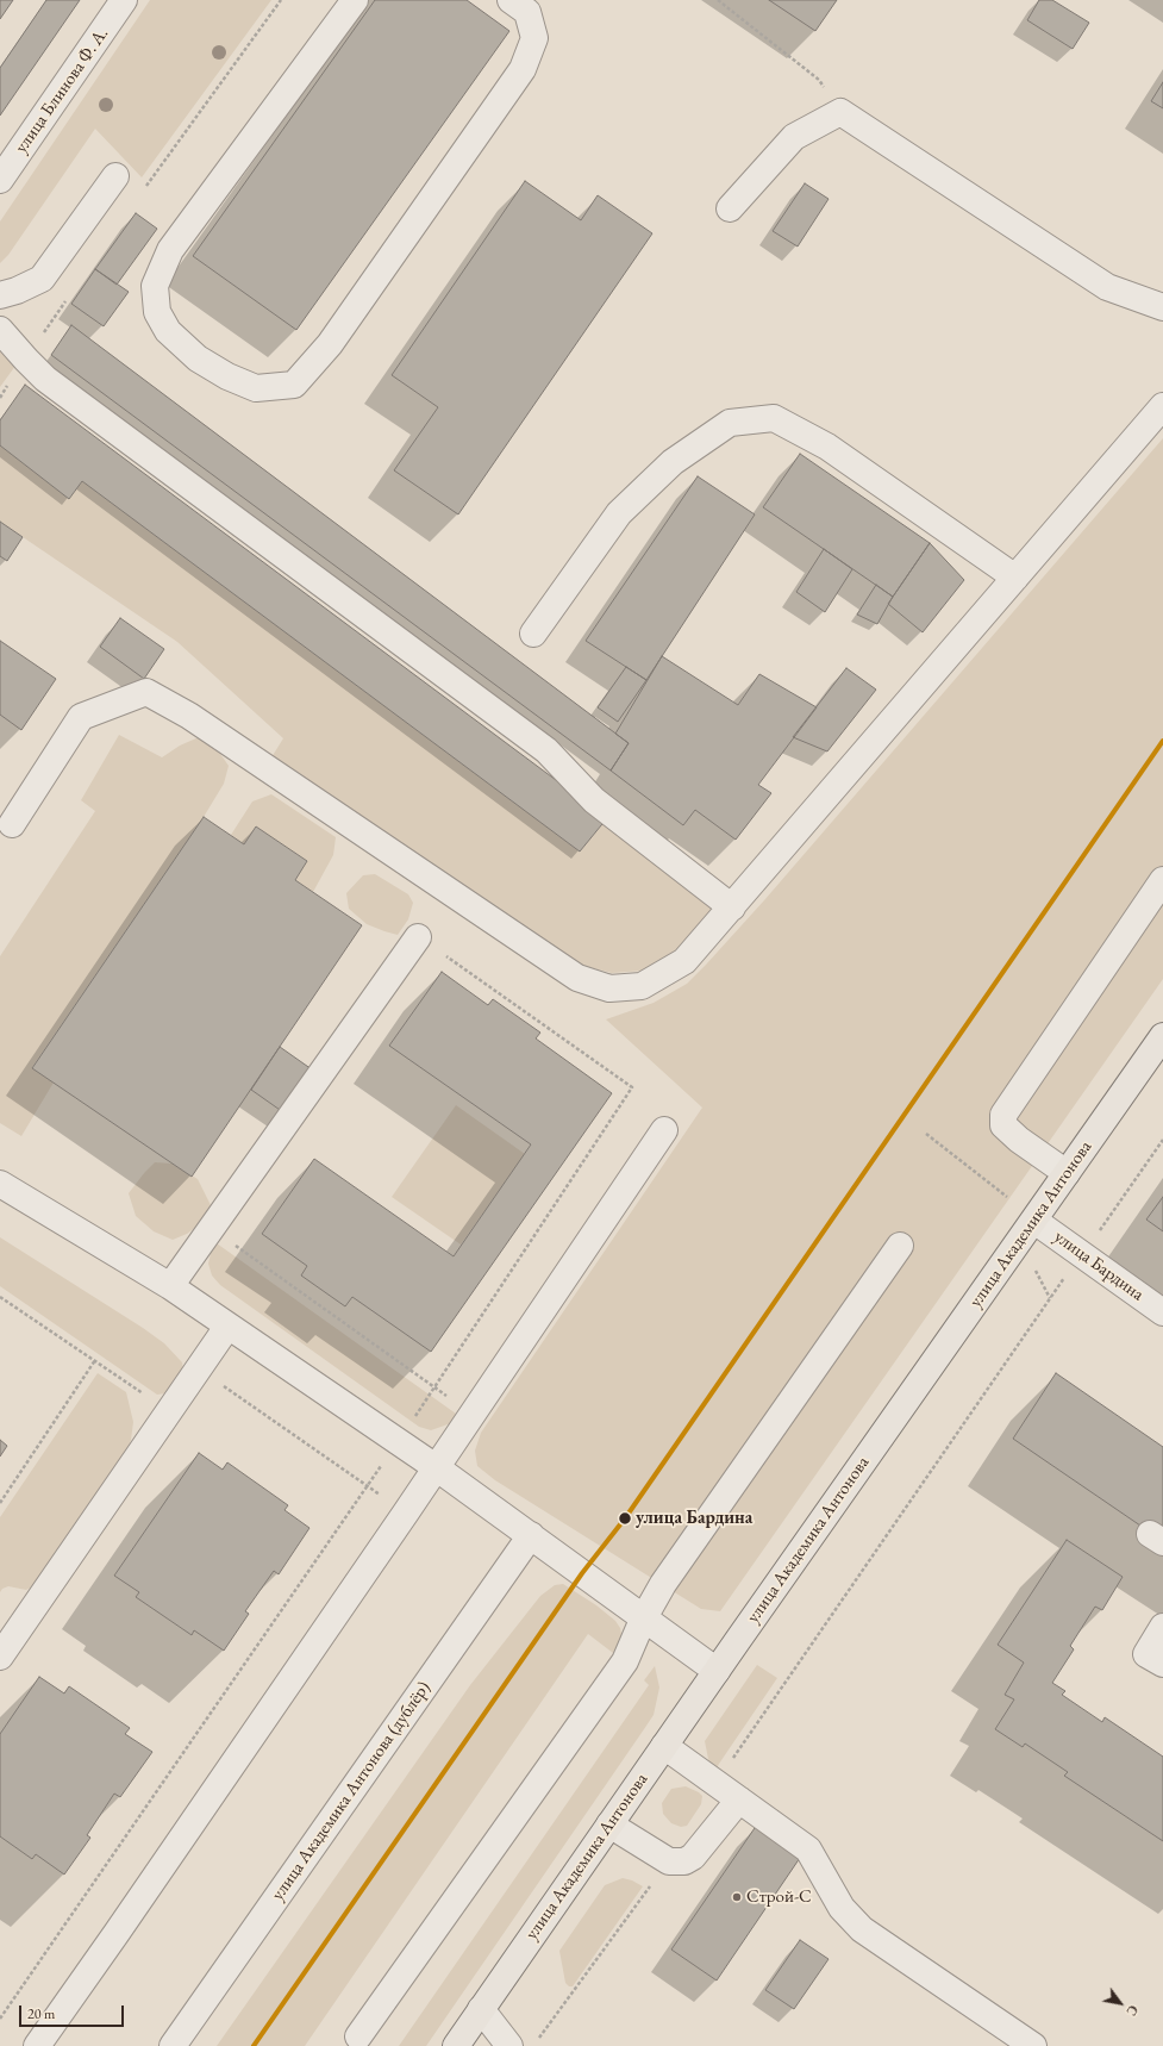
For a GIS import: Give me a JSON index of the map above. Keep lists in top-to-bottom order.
{
  "streets": {
    "main road": ["улица Академика Антонова"],
    "street": ["улица Блинова Ф. А.", "улица Бардина", "улица Академика Антонова (дублёр)"]
  },
  "crossings": [
    ["улица Академика Антонова", "улица Бардина"]
  ],
  "places": ["улица Бардина", "Строй-С"],
  "scale_bar": "20 m",
  "north": "bottom right"
}
